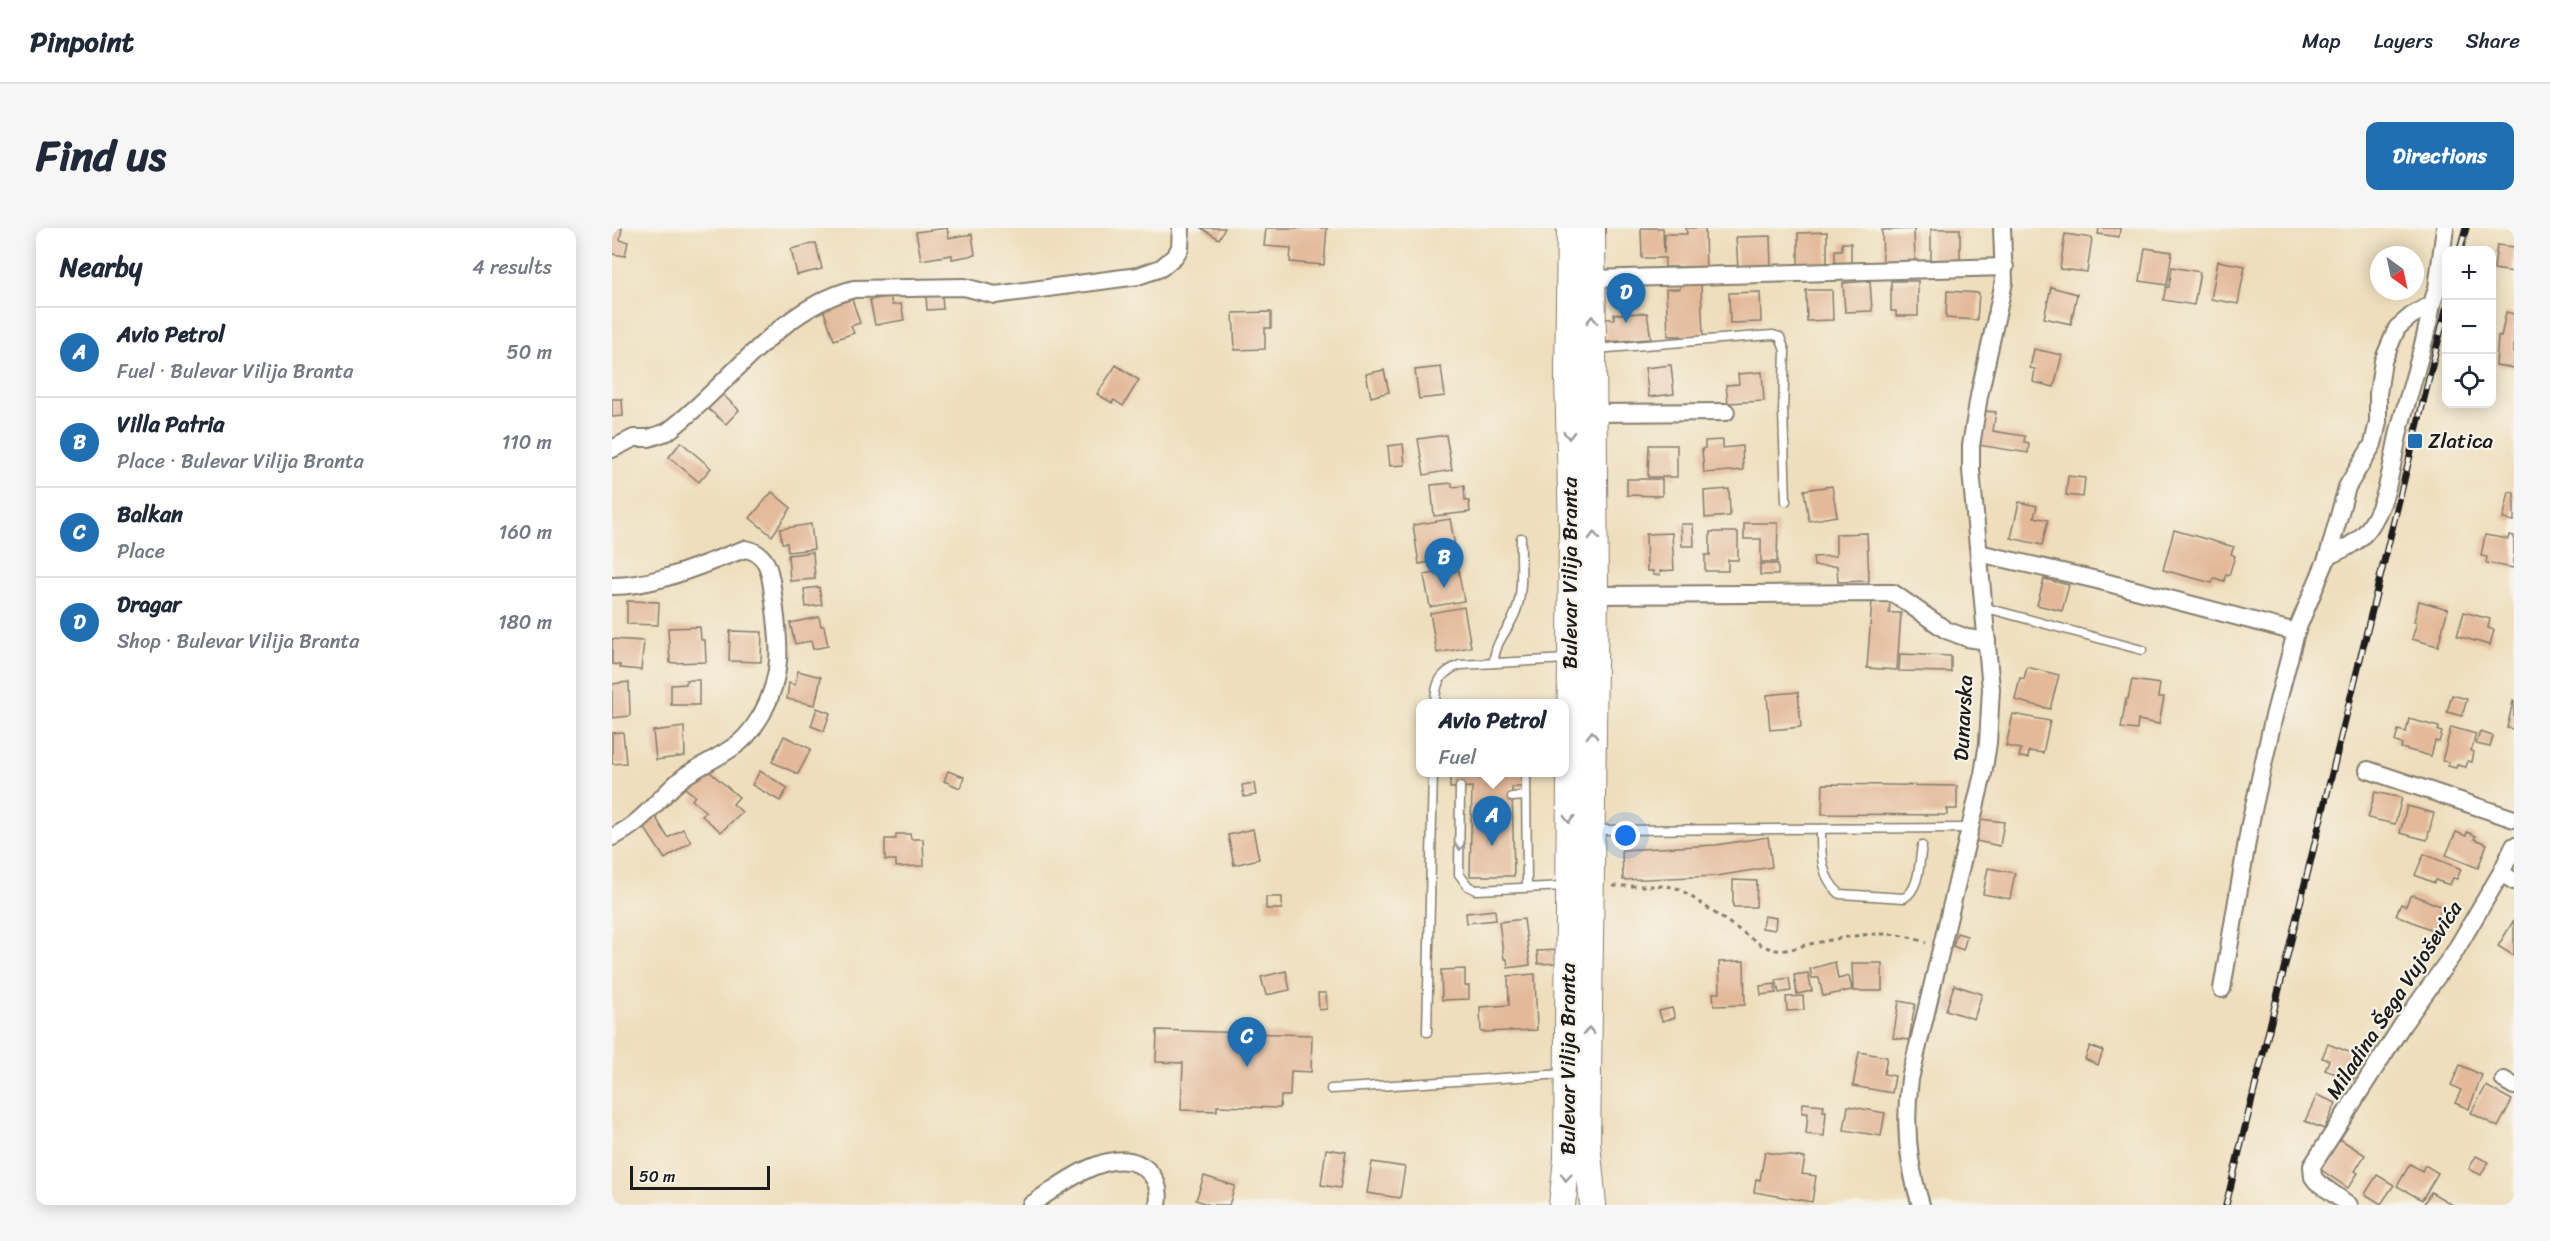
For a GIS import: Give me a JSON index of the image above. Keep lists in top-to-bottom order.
{
  "streets": {
    "main road": ["Bulevar Vilija Branta"],
    "street": ["Dunavska", "Miladina Šega Vujoševića"]
  },
  "places": {
    "transit": ["Zlatica"]
  },
  "scale_bar": "50 m",
  "north": "bottom right",
  "page": {
    "header": "Pinpoint",
    "nav": ["Map", "Layers", "Share"],
    "title": "Find us",
    "buttons": "Directions",
    "heading": ["Nearby", "4 results"],
    "map_buttons": ["+", "−"],
    "pins": [
      "D",
      "B",
      "A",
      "C"
    ],
    "list": [
      {
        "mark": "A",
        "name": "Avio Petrol",
        "note": "Fuel · Bulevar Vilija Branta",
        "value": "50 m"
      },
      {
        "mark": "B",
        "name": "Villa Patria",
        "note": "Place · Bulevar Vilija Branta",
        "value": "110 m"
      },
      {
        "mark": "C",
        "name": "Balkan",
        "note": "Place",
        "value": "160 m"
      },
      {
        "mark": "D",
        "name": "Dragar",
        "note": "Shop · Bulevar Vilija Branta",
        "value": "180 m"
      }
    ],
    "popup": ["Avio Petrol", "Fuel"],
    "scale": "50 m"
  }
}
